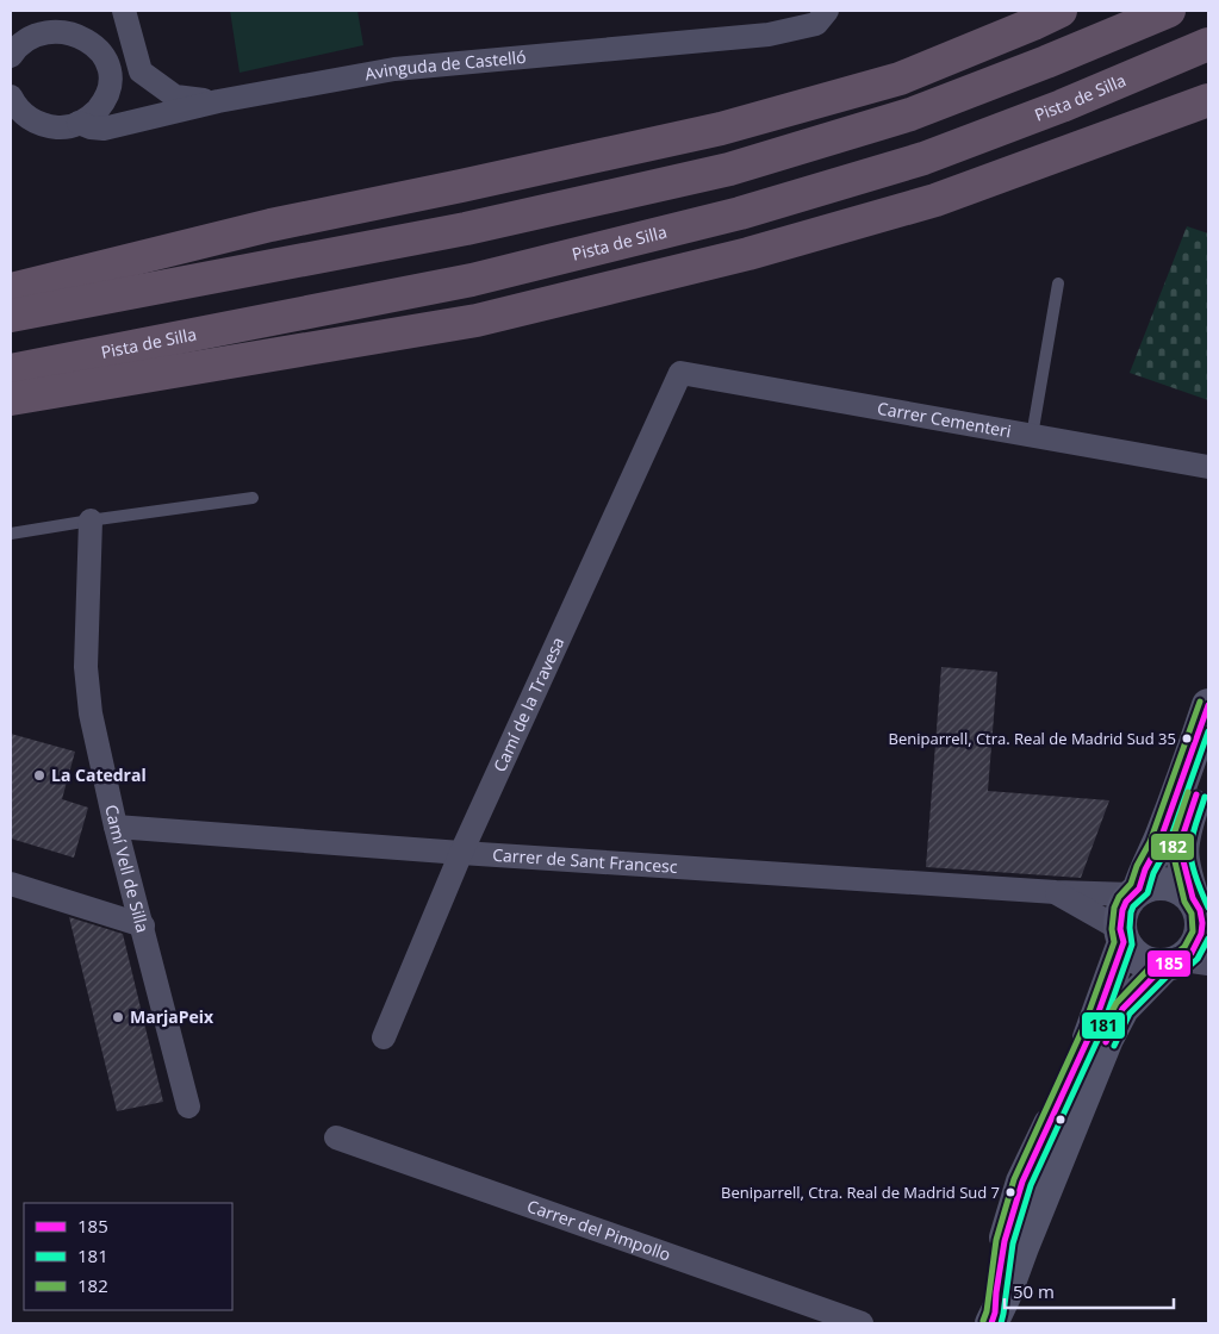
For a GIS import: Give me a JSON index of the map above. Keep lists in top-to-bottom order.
{
  "streets": {
    "highway": ["Pista de Silla"],
    "street": [
      "Avinguda de Castelló",
      "Carrer Cementeri",
      "Camí de la Travesa",
      "Carrer de Sant Francesc",
      "Camí Vell de Silla",
      "Carrer del Pimpollo"
    ]
  },
  "crossings": [
    ["Carrer Cementeri", "Camí de la Travesa"],
    ["Camí de la Travesa", "Carrer de Sant Francesc"],
    ["Carrer de Sant Francesc", "Camí Vell de Silla"]
  ],
  "places": [
    "Beniparrell, Ctra. Real de Madrid Sud 35",
    "La Catedral",
    "MarjaPeix",
    "Beniparrell, Ctra. Real de Madrid Sud 7"
  ],
  "lines": ["transit line 182", "transit line 185", "transit line 181"],
  "legend": ["185", "181", "182"],
  "scale_bar": "50 m"
}
